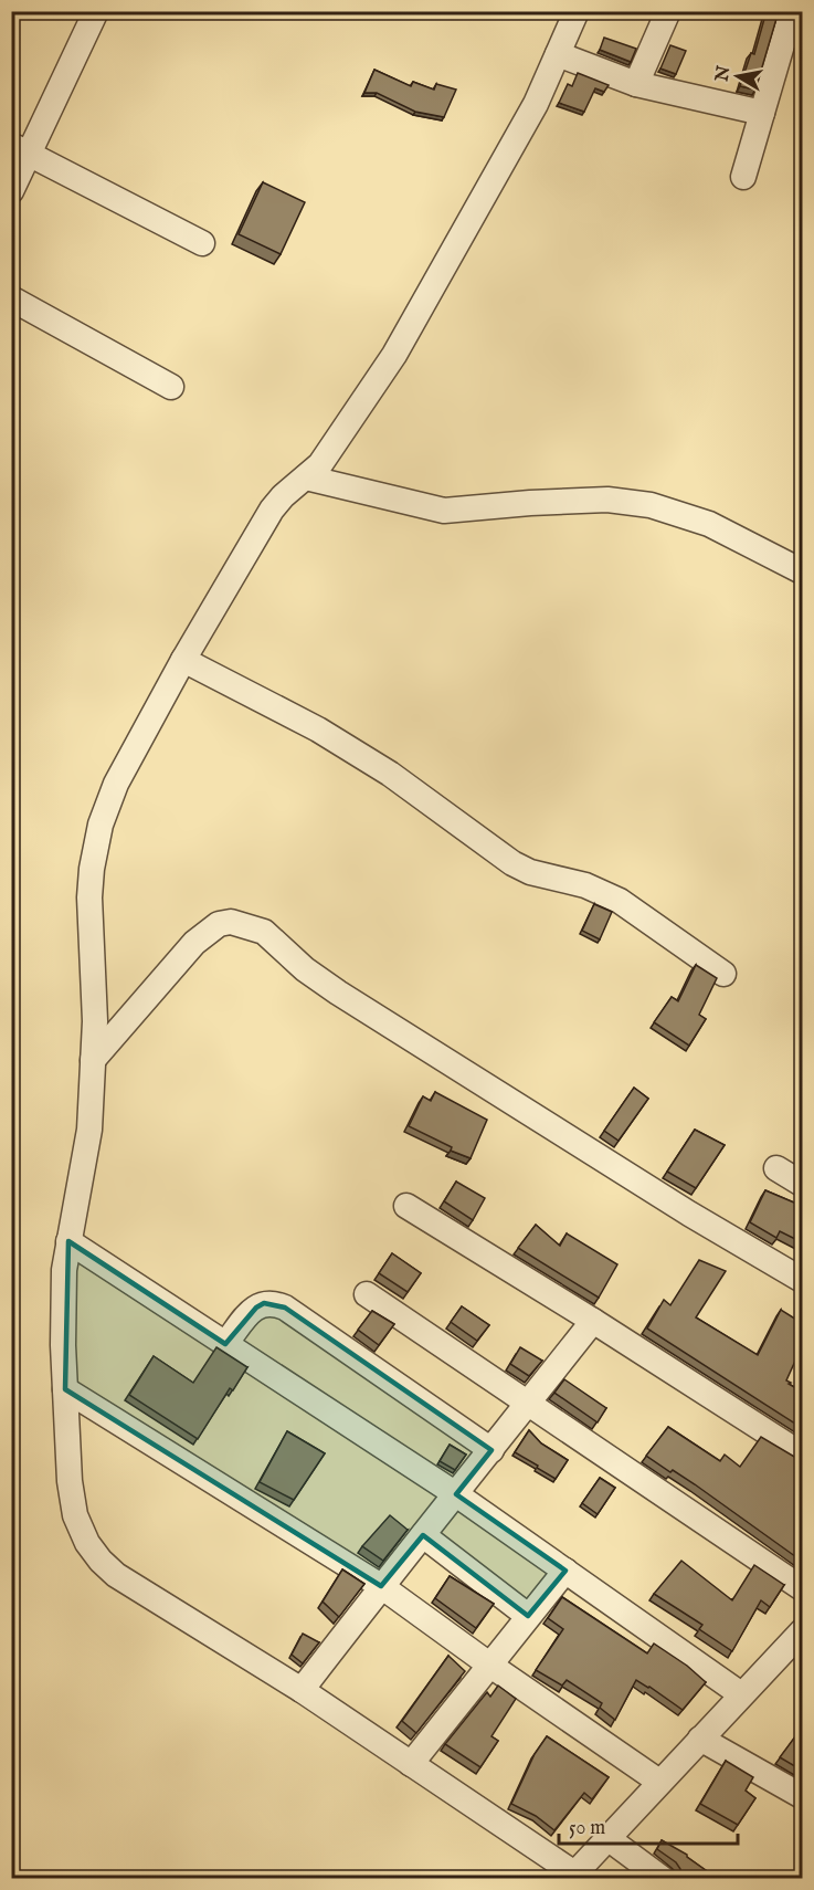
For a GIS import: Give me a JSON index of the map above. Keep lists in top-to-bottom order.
{
  "scale_bar": "50 m",
  "north": "left"
}
